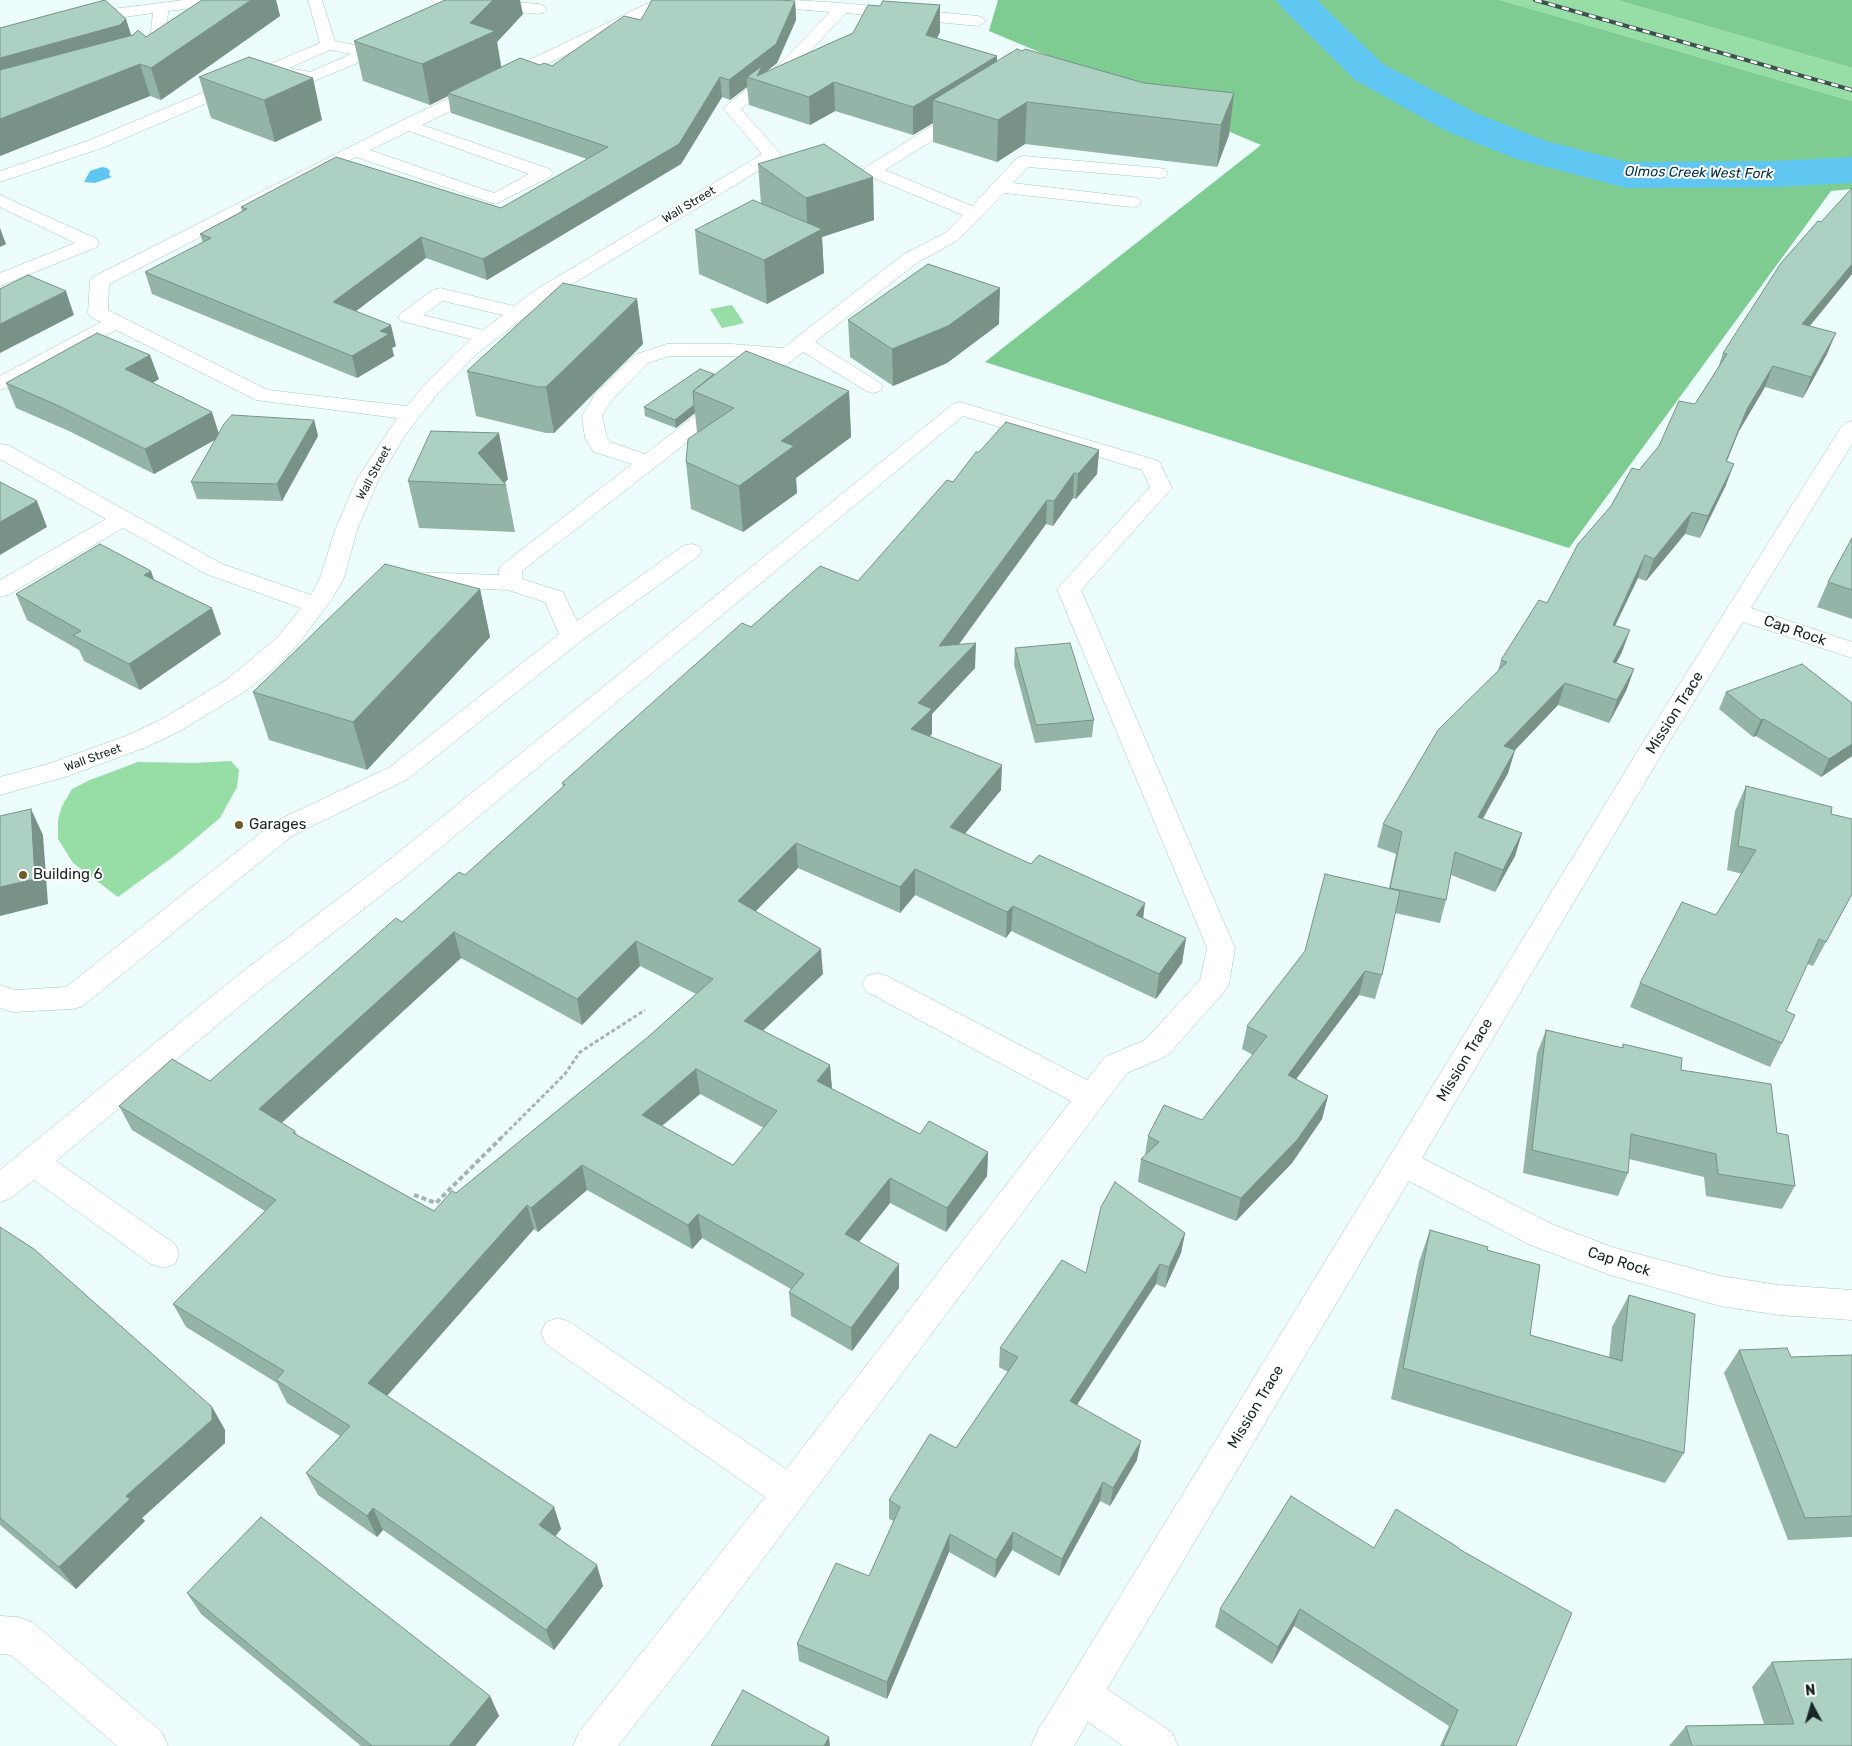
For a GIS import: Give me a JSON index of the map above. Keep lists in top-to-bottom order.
{
  "streets": {
    "street": ["Wall Street", "Cap Rock", "Mission Trace"]
  },
  "crossings": [
    ["Cap Rock", "Mission Trace"]
  ],
  "water": ["Olmos Creek West Fork"],
  "places": ["Garages", "Building 6"],
  "north": "top"
}
